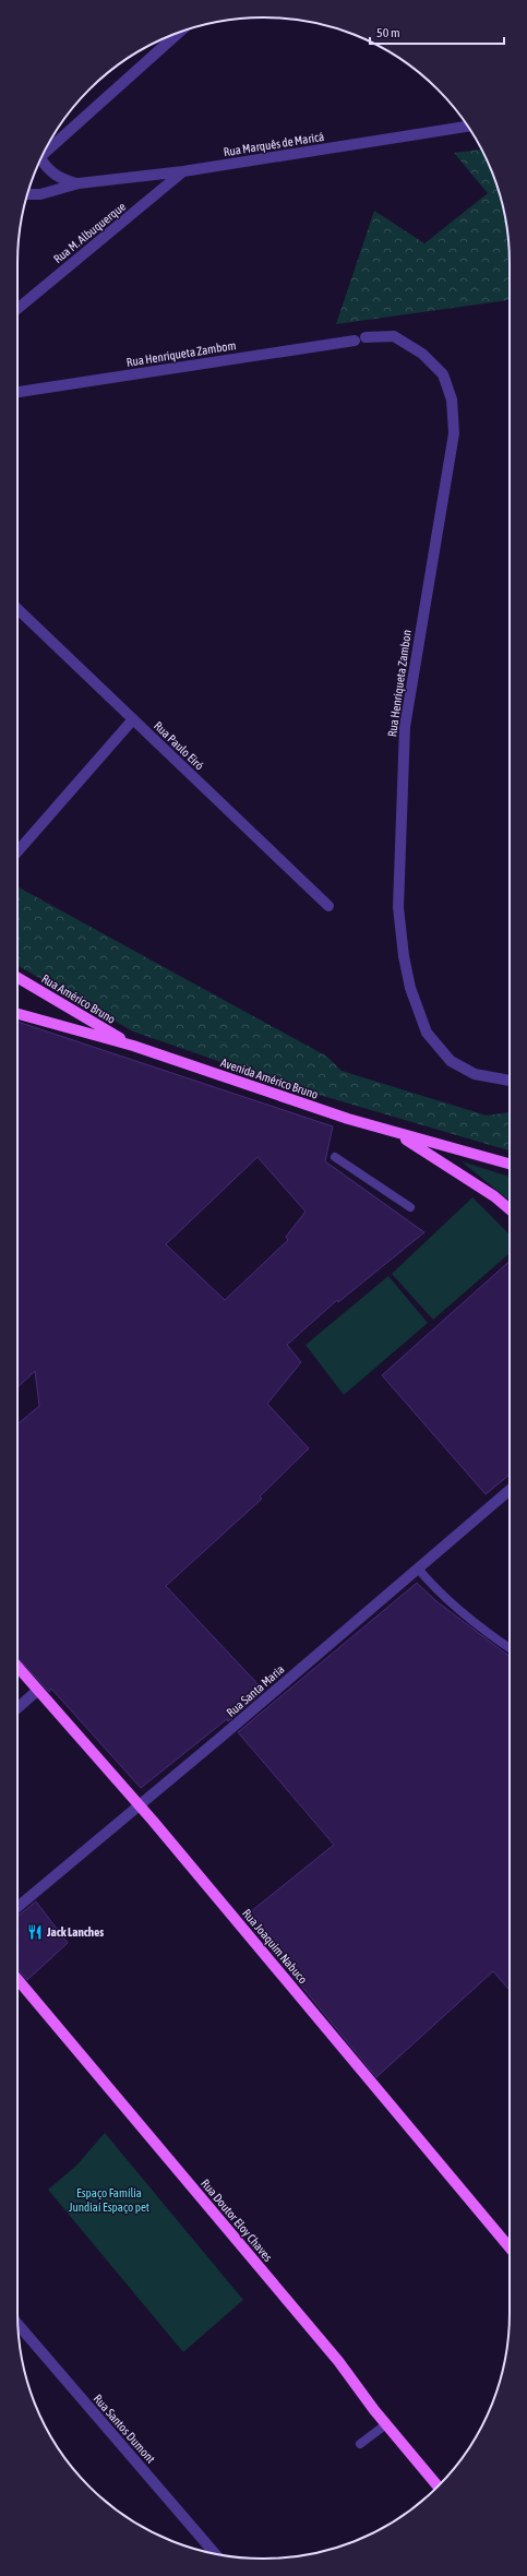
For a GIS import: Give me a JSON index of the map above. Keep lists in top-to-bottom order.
{
  "streets": {
    "main road": [
      "Rua Américo Bruno",
      "Avenida Américo Bruno",
      "Rua Joaquim Nabuco",
      "Rua Doutor Eloy Chaves"
    ],
    "street": [
      "Rua Marquês de Maricá",
      "Rua M. Albuquerque",
      "Rua Henriqueta Zambom",
      "Rua Henriqueta Zambon",
      "Rua Paulo Eiró",
      "Rua Santa Maria",
      "Rua Santos Dumont"
    ]
  },
  "crossings": [
    ["Rua Marquês de Maricá", "Rua M. Albuquerque"],
    ["Rua Henriqueta Zambom", "Rua Henriqueta Zambon"],
    ["Rua Américo Bruno", "Avenida Américo Bruno"],
    ["Rua Santa Maria", "Rua Joaquim Nabuco"]
  ],
  "parks": ["Espaço Família Jundiaí Espaço pet"],
  "places": {
    "restaurant": ["Jack Lanches"]
  },
  "scale_bar": "50 m"
}
